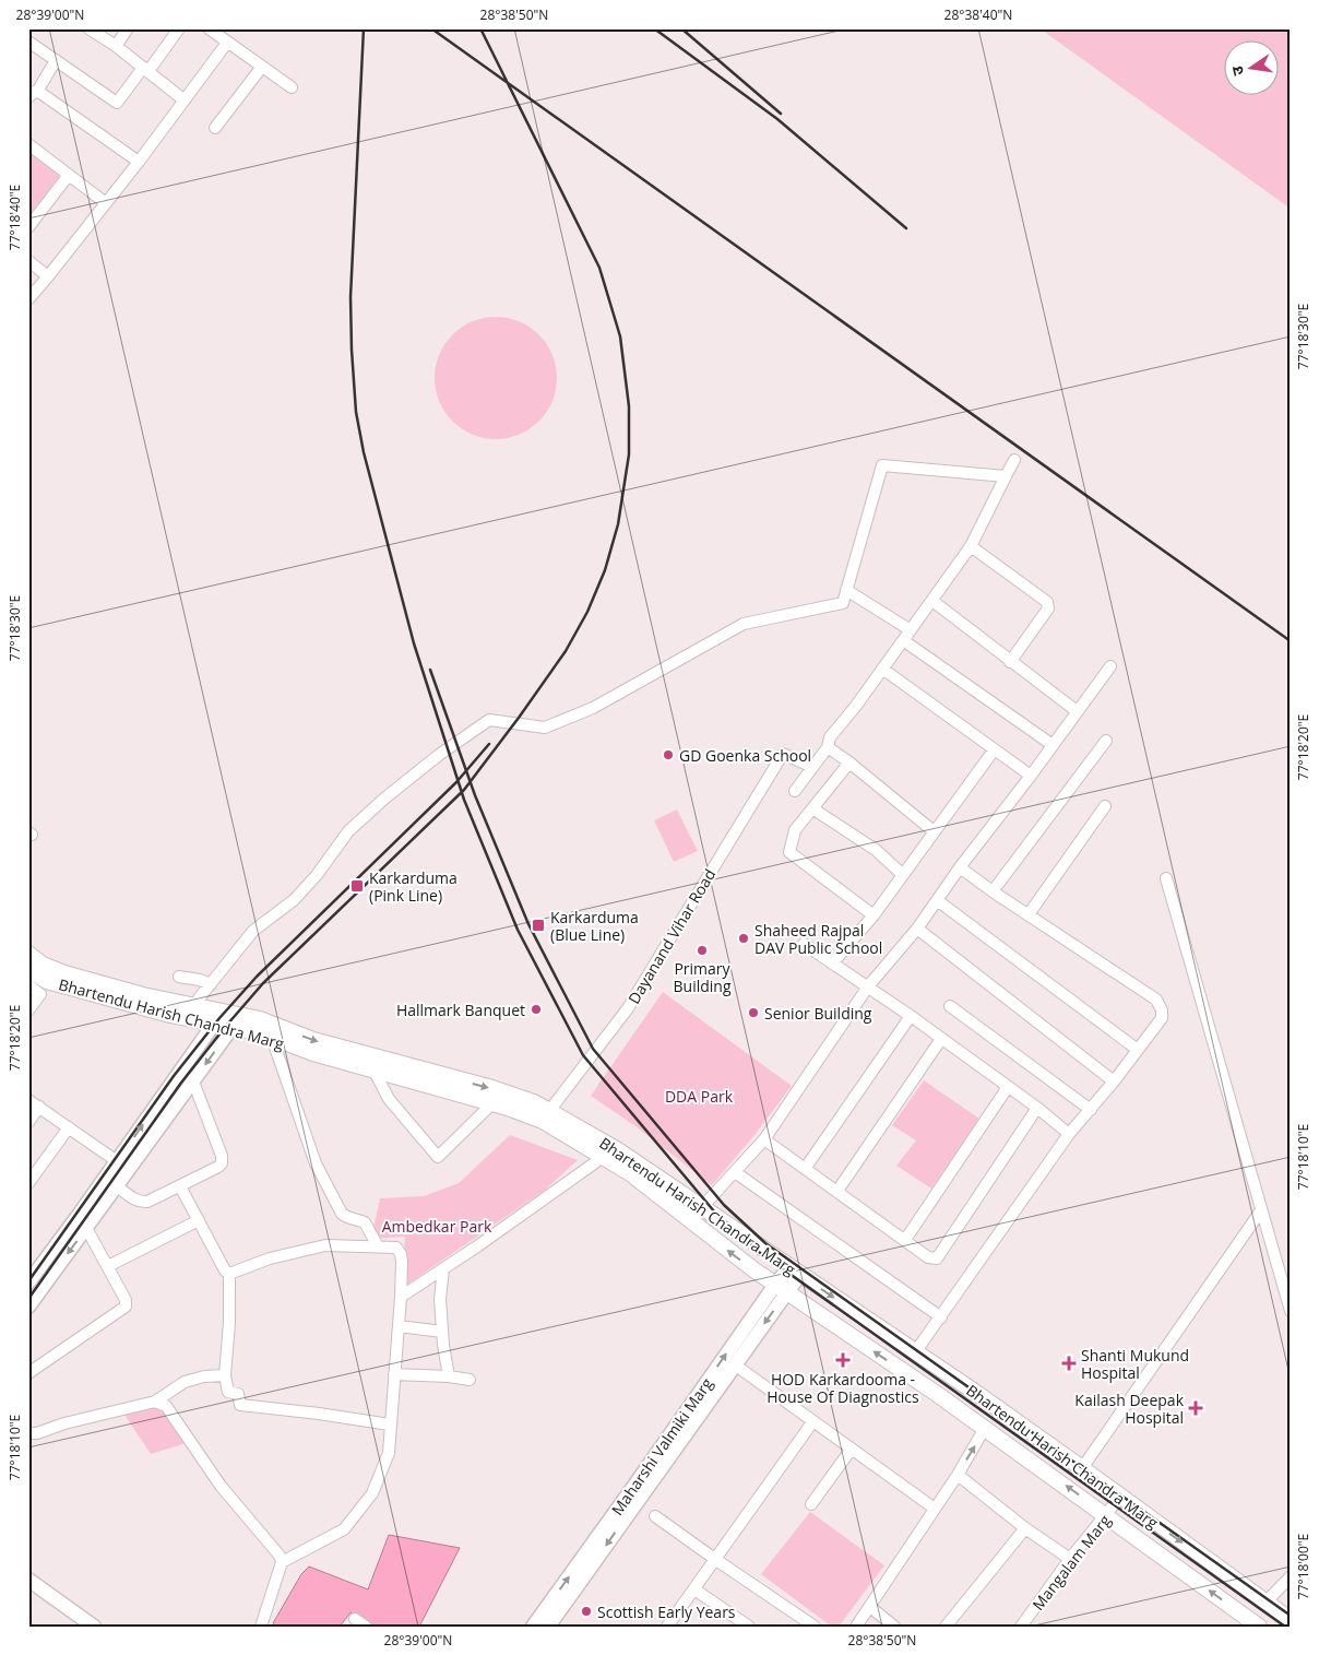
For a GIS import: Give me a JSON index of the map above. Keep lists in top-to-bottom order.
{
  "streets": {
    "main road": ["Bhartendu Harish Chandra Marg"],
    "street": ["Dayanand Vihar Road", "Maharshi Valmiki Marg", "Mangalam Marg"]
  },
  "crossings": [
    ["Dayanand Vihar Road", "Bhartendu Harish Chandra Marg"],
    ["Bhartendu Harish Chandra Marg", "Maharshi Valmiki Marg"],
    ["Bhartendu Harish Chandra Marg", "Mangalam Marg"]
  ],
  "parks": ["DDA Park", "Ambedkar Park"],
  "places": {
    "other": [
      "GD Goenka School",
      "Shaheed Rajpal DAV Public School",
      "Primary Building",
      "Hallmark Banquet",
      "Senior Building",
      "Scottish Early Years"
    ],
    "transit": ["Karkarduma (Pink Line)", "Karkarduma (Blue Line)"],
    "health": ["HOD Karkardooma - House Of Diagnostics", "Shanti Mukund Hospital", "Kailash Deepak Hospital"]
  },
  "north": "left",
  "coordinates": [
    "28°39'00\"N",
    "28°38'50\"N",
    "28°38'40\"N",
    "77°18'40\"E",
    "77°18'30\"E",
    "77°18'20\"E",
    "77°18'10\"E",
    "77°18'00\"E"
  ]
}
